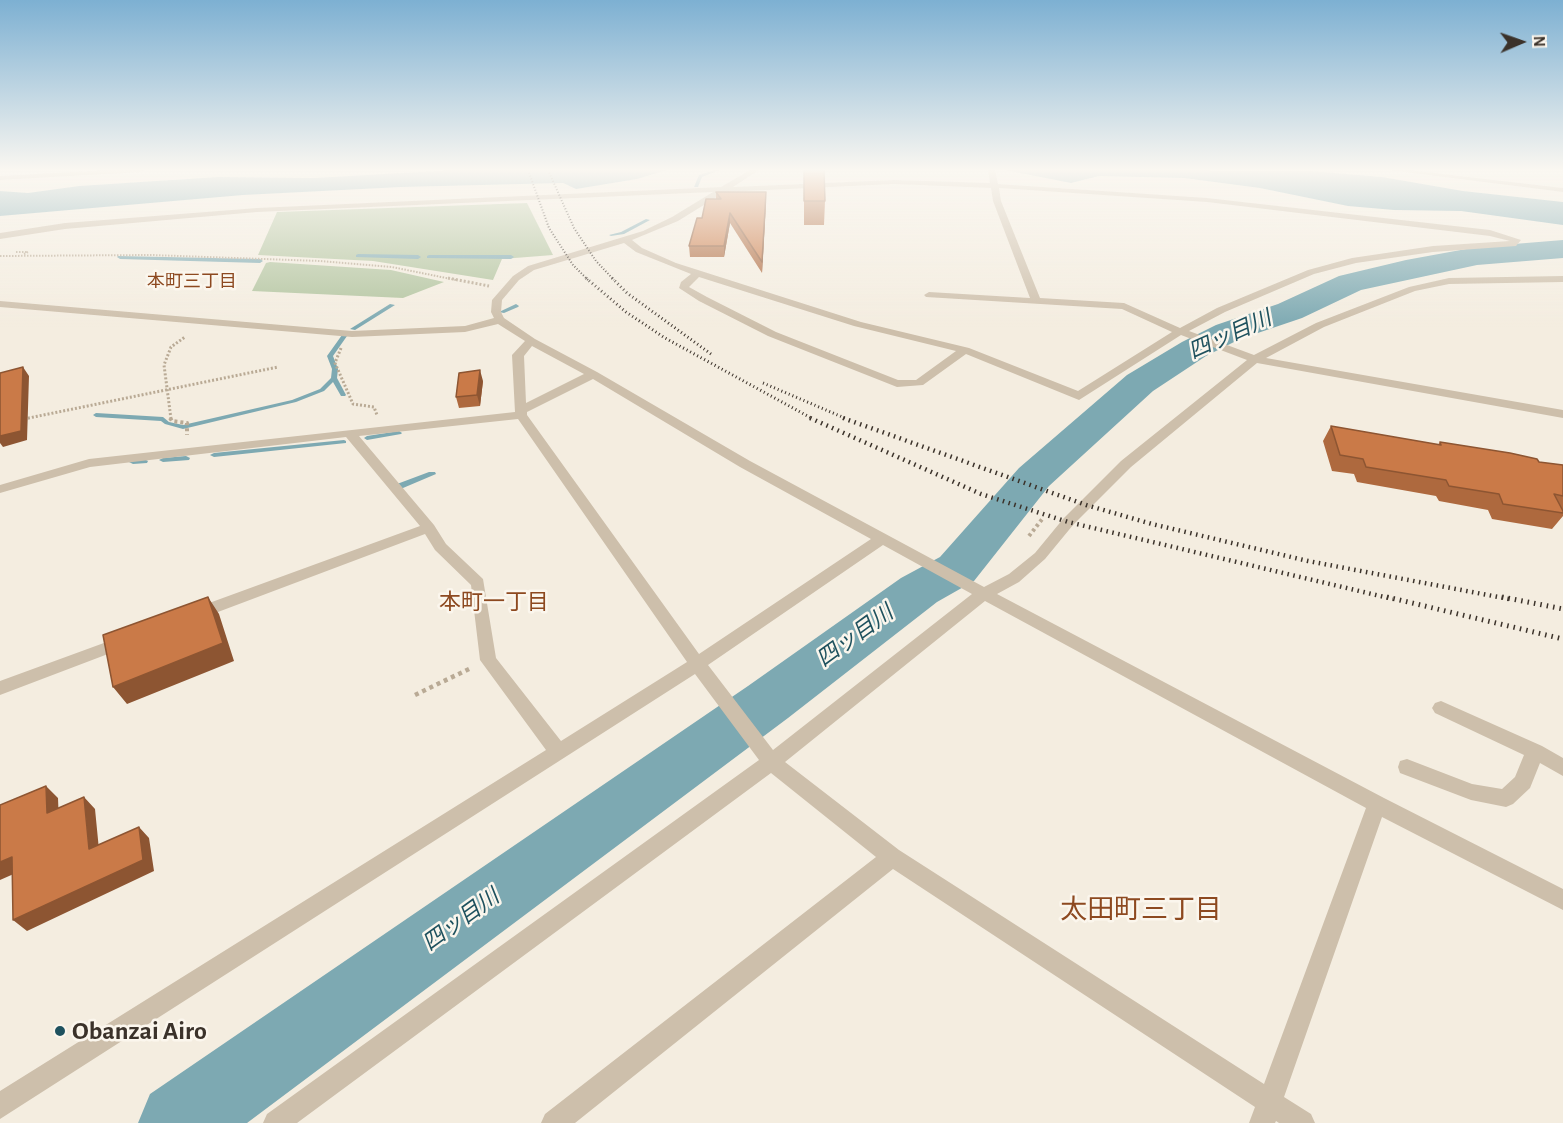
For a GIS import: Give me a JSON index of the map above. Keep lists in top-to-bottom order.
{
  "districts": ["本町三丁目", "本町一丁目", "太田町三丁目"],
  "water": ["四ッ目川"],
  "places": ["Obanzai Airo"],
  "north": "right"
}
